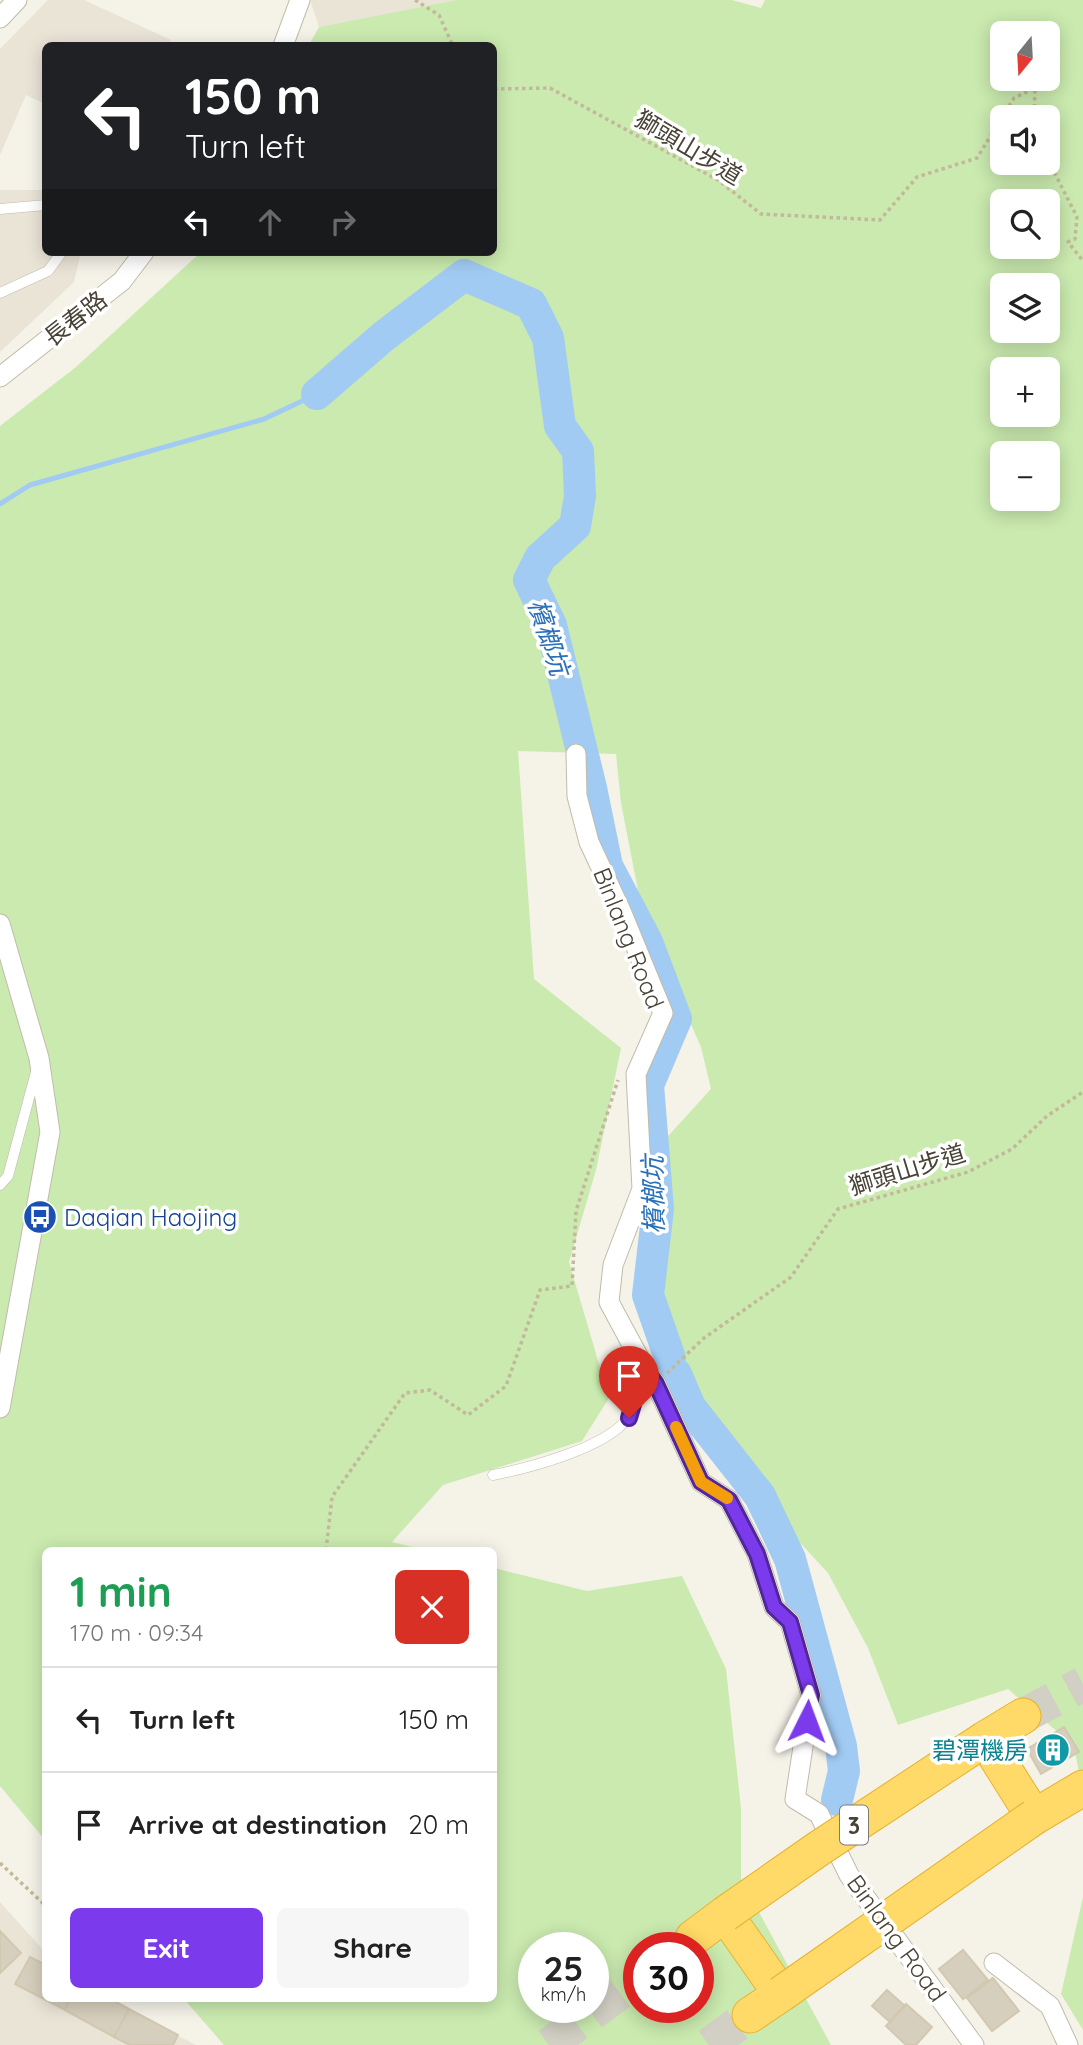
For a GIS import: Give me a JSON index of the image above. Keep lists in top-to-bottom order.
{
  "streets": {
    "highway": ["3"],
    "street": ["長春路", "Binlang Road"],
    "path": ["獅頭山步道"]
  },
  "water": ["檳榔坑"],
  "places": {
    "bus stop": ["Daqian Haojing"],
    "building": ["碧潭機房"]
  },
  "north": "bottom",
  "page": {
    "map_buttons": ["+", "−"],
    "turn": ["150 m", "Turn left"],
    "heading": ["1 min", "170 m · 09:34"],
    "list": [
      {
        "name": "Turn left",
        "value": "150 m"
      },
      {
        "name": "Arrive at destination",
        "value": "20 m"
      }
    ],
    "buttons": ["Exit", "Share"],
    "speed": "25 km/h",
    "limit": "30"
  }
}
